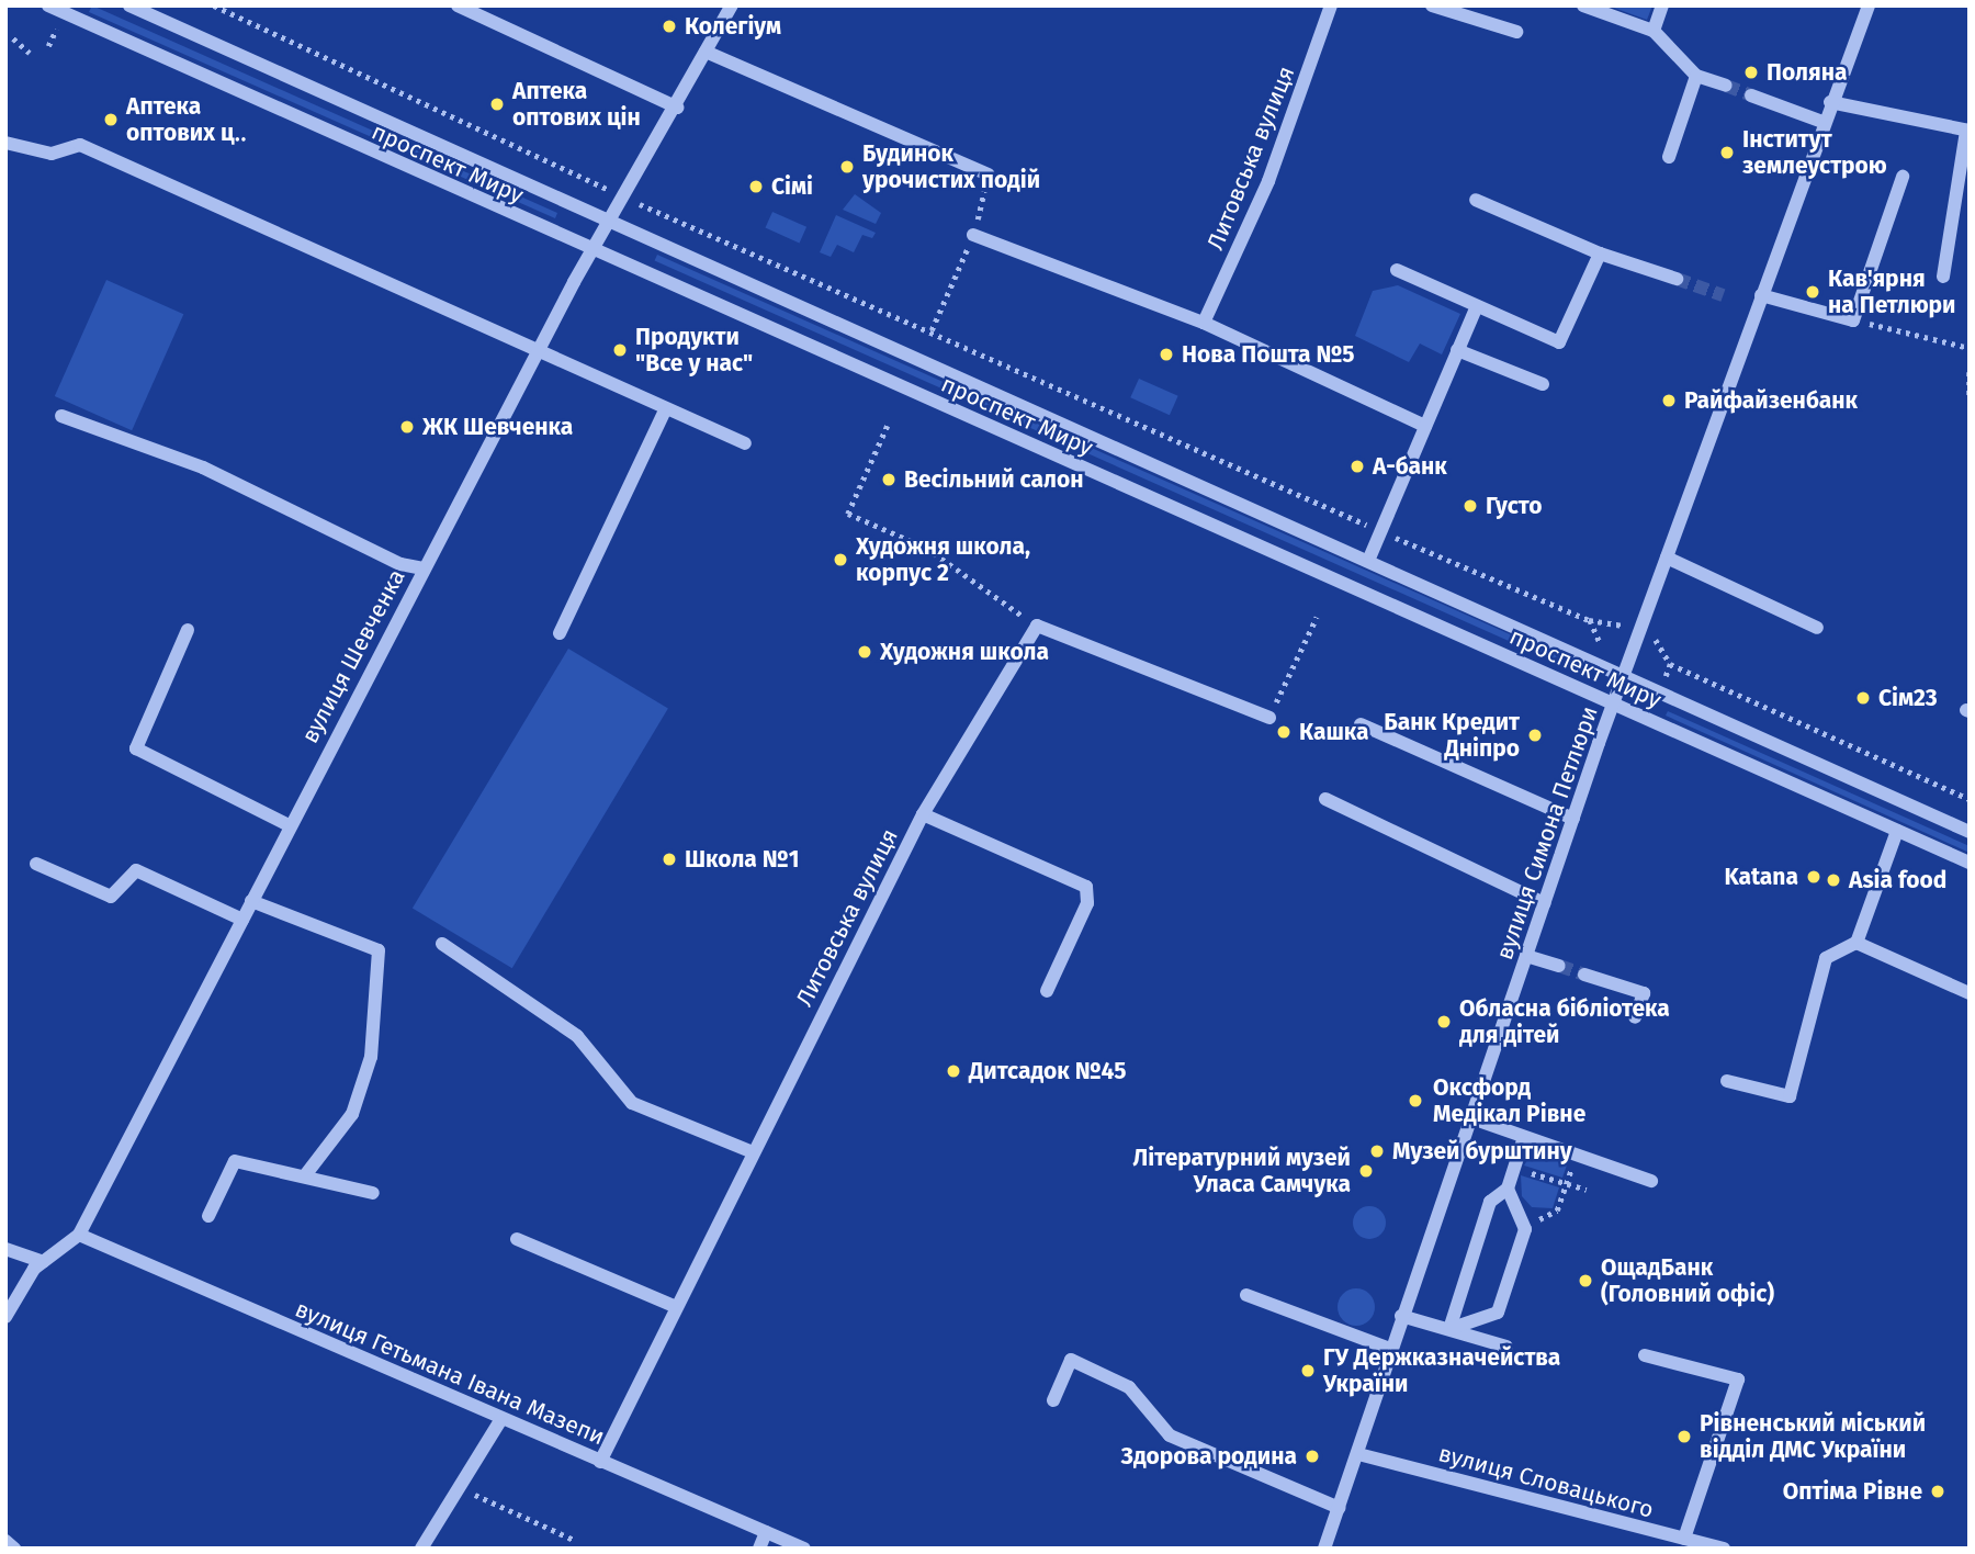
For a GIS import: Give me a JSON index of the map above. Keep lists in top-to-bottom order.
{
  "streets": {
    "street": [
      "Литовська вулиця",
      "проспект Миру",
      "вулиця Шевченка",
      "вулиця Симона Петлюри",
      "вулиця Гетьмана Івана Мазепи",
      "вулиця Словацького"
    ]
  },
  "crossings": [
    ["Литовська вулиця", "вулиця Гетьмана Івана Мазепи"],
    ["проспект Миру", "вулиця Шевченка"],
    ["проспект Миру", "вулиця Симона Петлюри"],
    ["вулиця Шевченка", "вулиця Гетьмана Івана Мазепи"],
    ["вулиця Симона Петлюри", "вулиця Словацького"]
  ],
  "places": [
    "Колегіум",
    "Поляна",
    "Аптека оптових цін",
    "Аптека оптових ц‥",
    "Інститут землеустрою",
    "Будинок урочистих подій",
    "Сімі",
    "Кав'ярня на Петлюри",
    "Продукти \"Все у нас\"",
    "Нова Пошта №5",
    "Райфайзенбанк",
    "ЖК Шевченка",
    "А-банк",
    "Весільний салон",
    "Густо",
    "Художня школа, корпус 2",
    "Художня школа",
    "Сім23",
    "Кашка",
    "Банк Кредит Дніпро",
    "Школа №1",
    "Katana",
    "Asia food",
    "Обласна бібліотека для дітей",
    "Дитсадок №45",
    "Оксфорд Медікал Рівне",
    "Музей бурштину",
    "Літературний музей Уласа Самчука",
    "ОщадБанк (Головний офіс)",
    "ГУ Держказначейства України",
    "Рівненський міський відділ ДМС України",
    "Здорова родина",
    "Оптіма Рівне"
  ]
}
